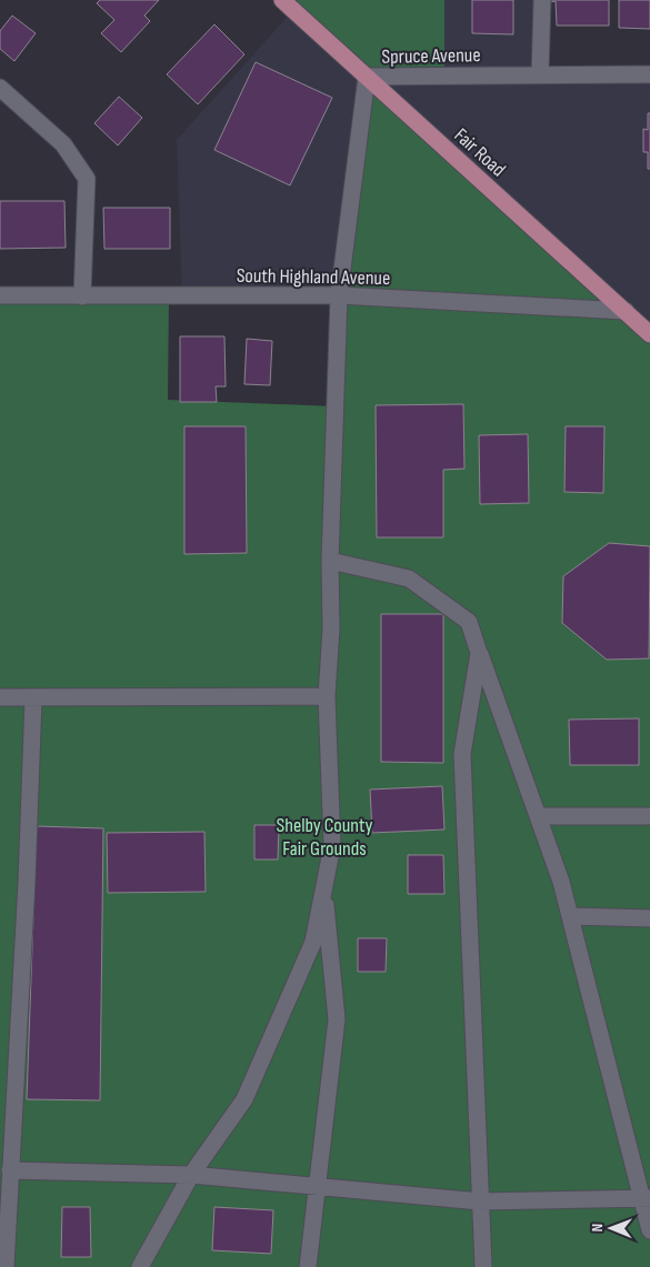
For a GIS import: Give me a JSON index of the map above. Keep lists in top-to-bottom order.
{
  "streets": {
    "main road": ["Fair Road"],
    "street": ["Spruce Avenue", "South Highland Avenue"]
  },
  "crossings": [
    ["Spruce Avenue", "Fair Road"],
    ["Spruce Avenue", "South Highland Avenue"],
    ["Fair Road", "South Highland Avenue"]
  ],
  "parks": ["Shelby County Fair Grounds"],
  "north": "left"
}
